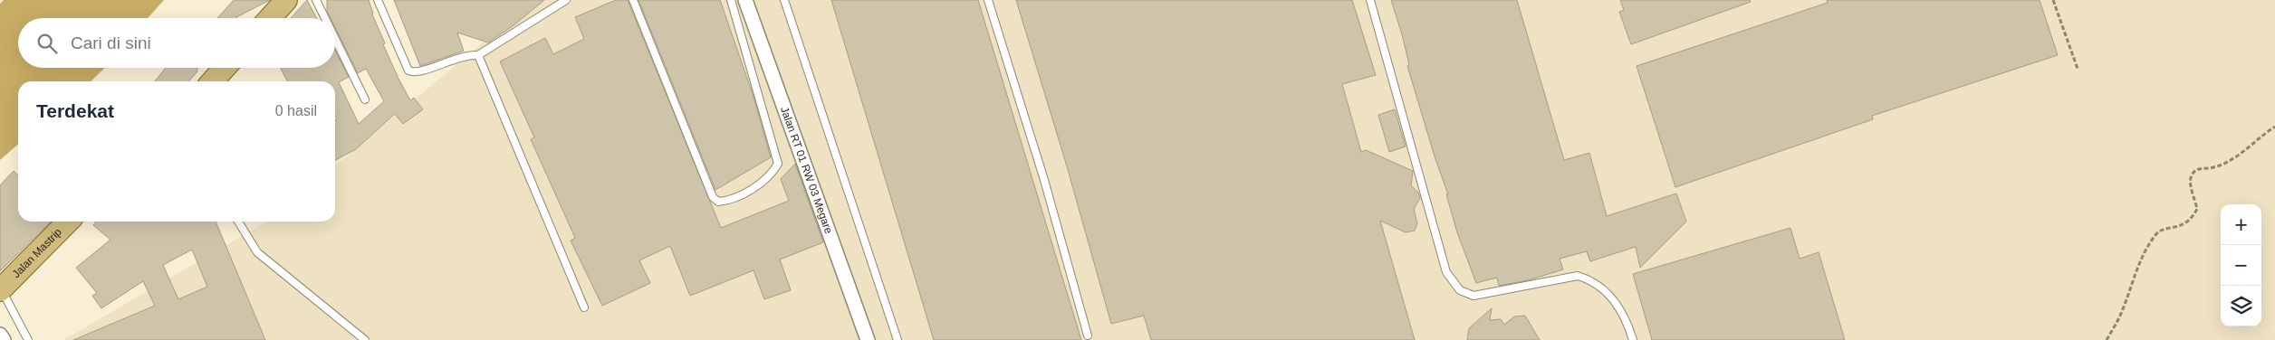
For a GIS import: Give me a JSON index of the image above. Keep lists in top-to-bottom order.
{
  "streets": {
    "main road": ["Jalan Mastrip"],
    "street": ["Jalan RT 01 RW 03 Megare"]
  },
  "page": {
    "search": "Cari di sini",
    "heading": ["Terdekat", "0 hasil"],
    "map_buttons": ["+", "−"]
  }
}
